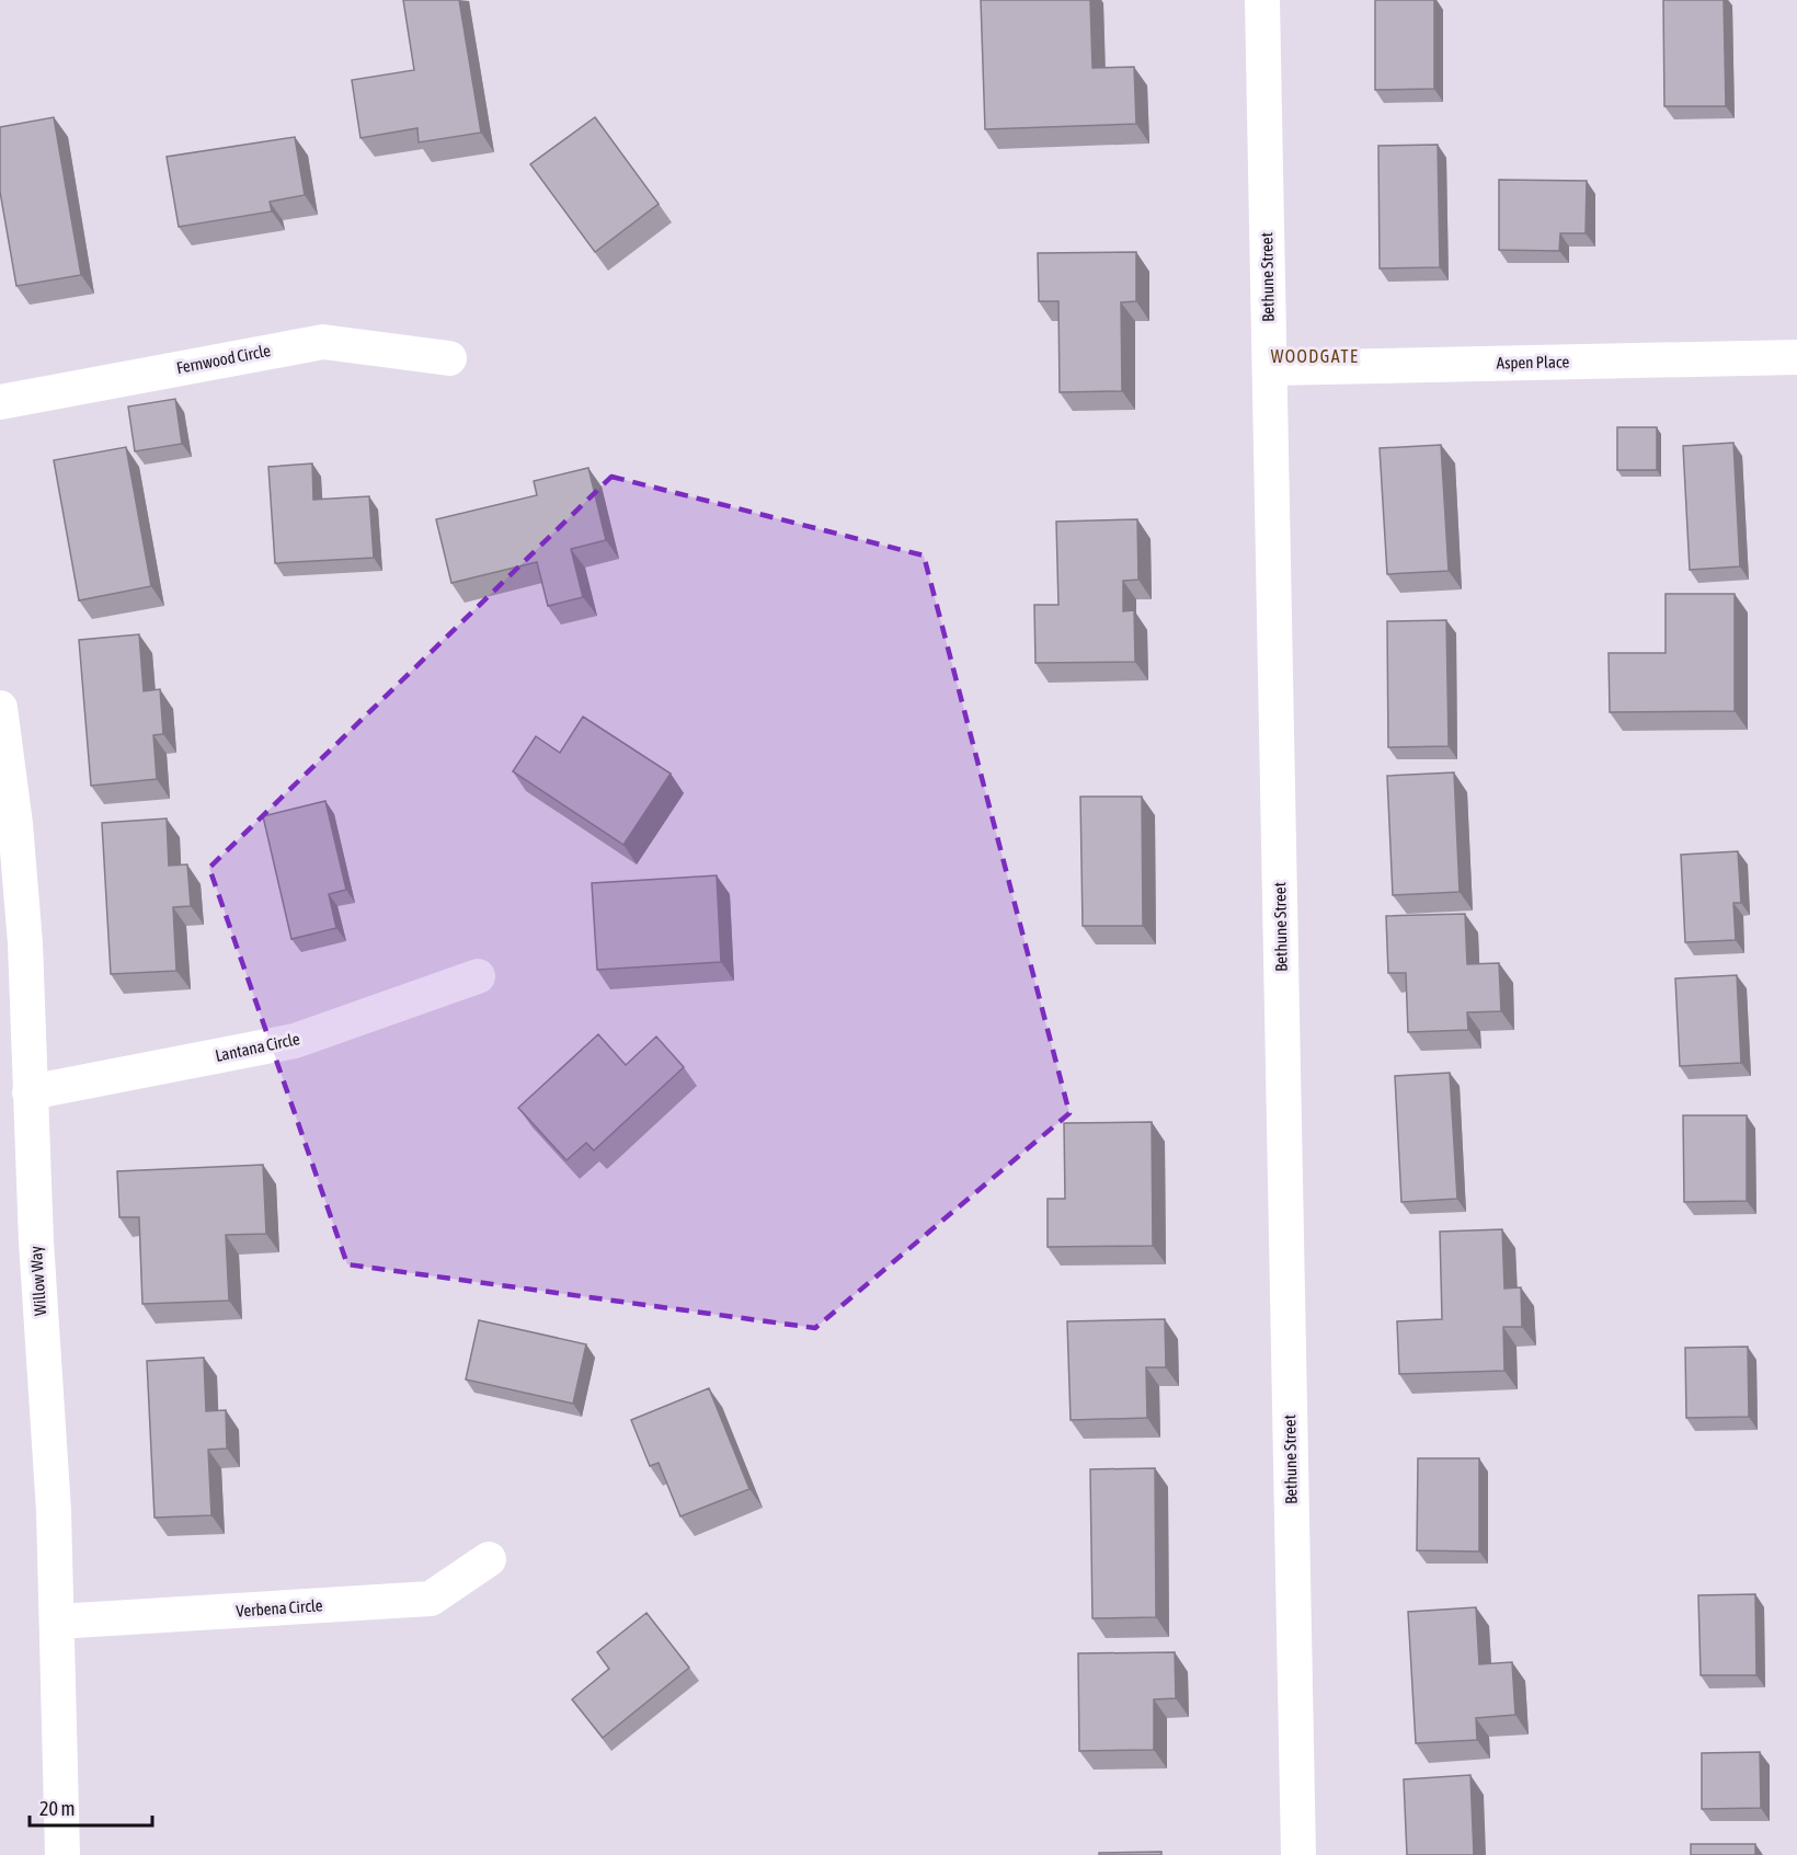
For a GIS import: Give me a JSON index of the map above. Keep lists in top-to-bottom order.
{
  "streets": {
    "street": [
      "Bethune Street",
      "Fernwood Circle",
      "Aspen Place",
      "Lantana Circle",
      "Willow Way",
      "Verbena Circle"
    ]
  },
  "crossings": [
    ["Bethune Street", "Aspen Place"],
    ["Lantana Circle", "Willow Way"],
    ["Willow Way", "Verbena Circle"]
  ],
  "districts": ["WOODGATE"],
  "scale_bar": "20 m"
}
